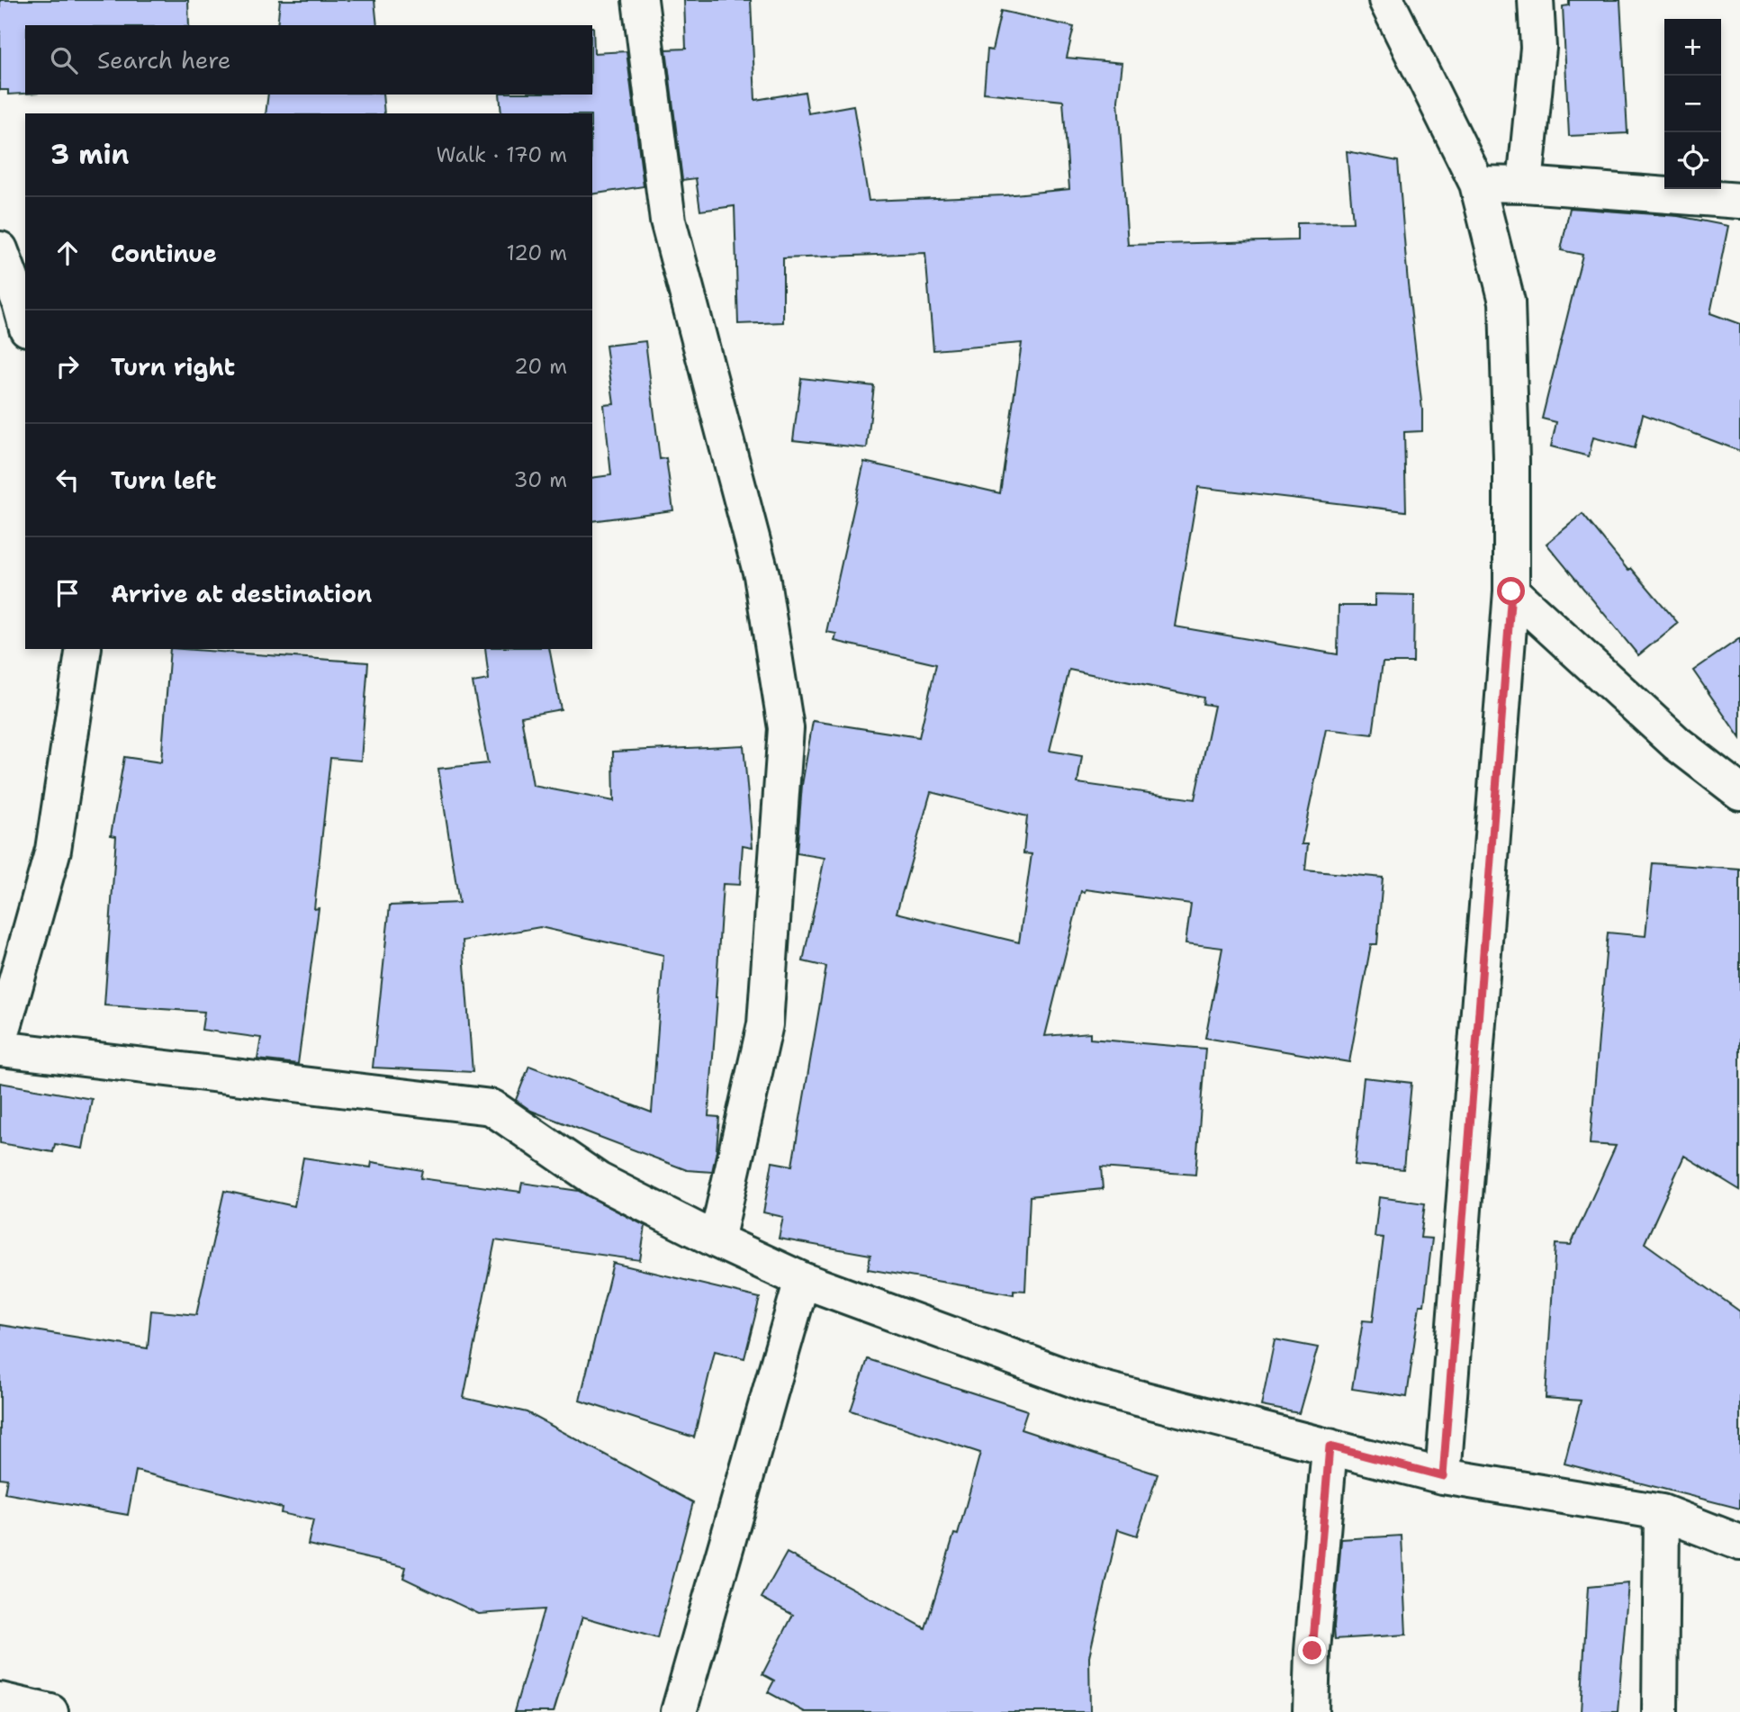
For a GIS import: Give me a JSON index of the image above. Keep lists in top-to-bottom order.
{
  "page": {
    "map_buttons": ["+", "−"],
    "search": "Search here",
    "heading": ["3 min", "Walk · 170 m"],
    "list": [
      ["Continue", "120 m"],
      ["Turn right", "20 m"],
      ["Turn left", "30 m"],
      "Arrive at destination"
    ]
  }
}
